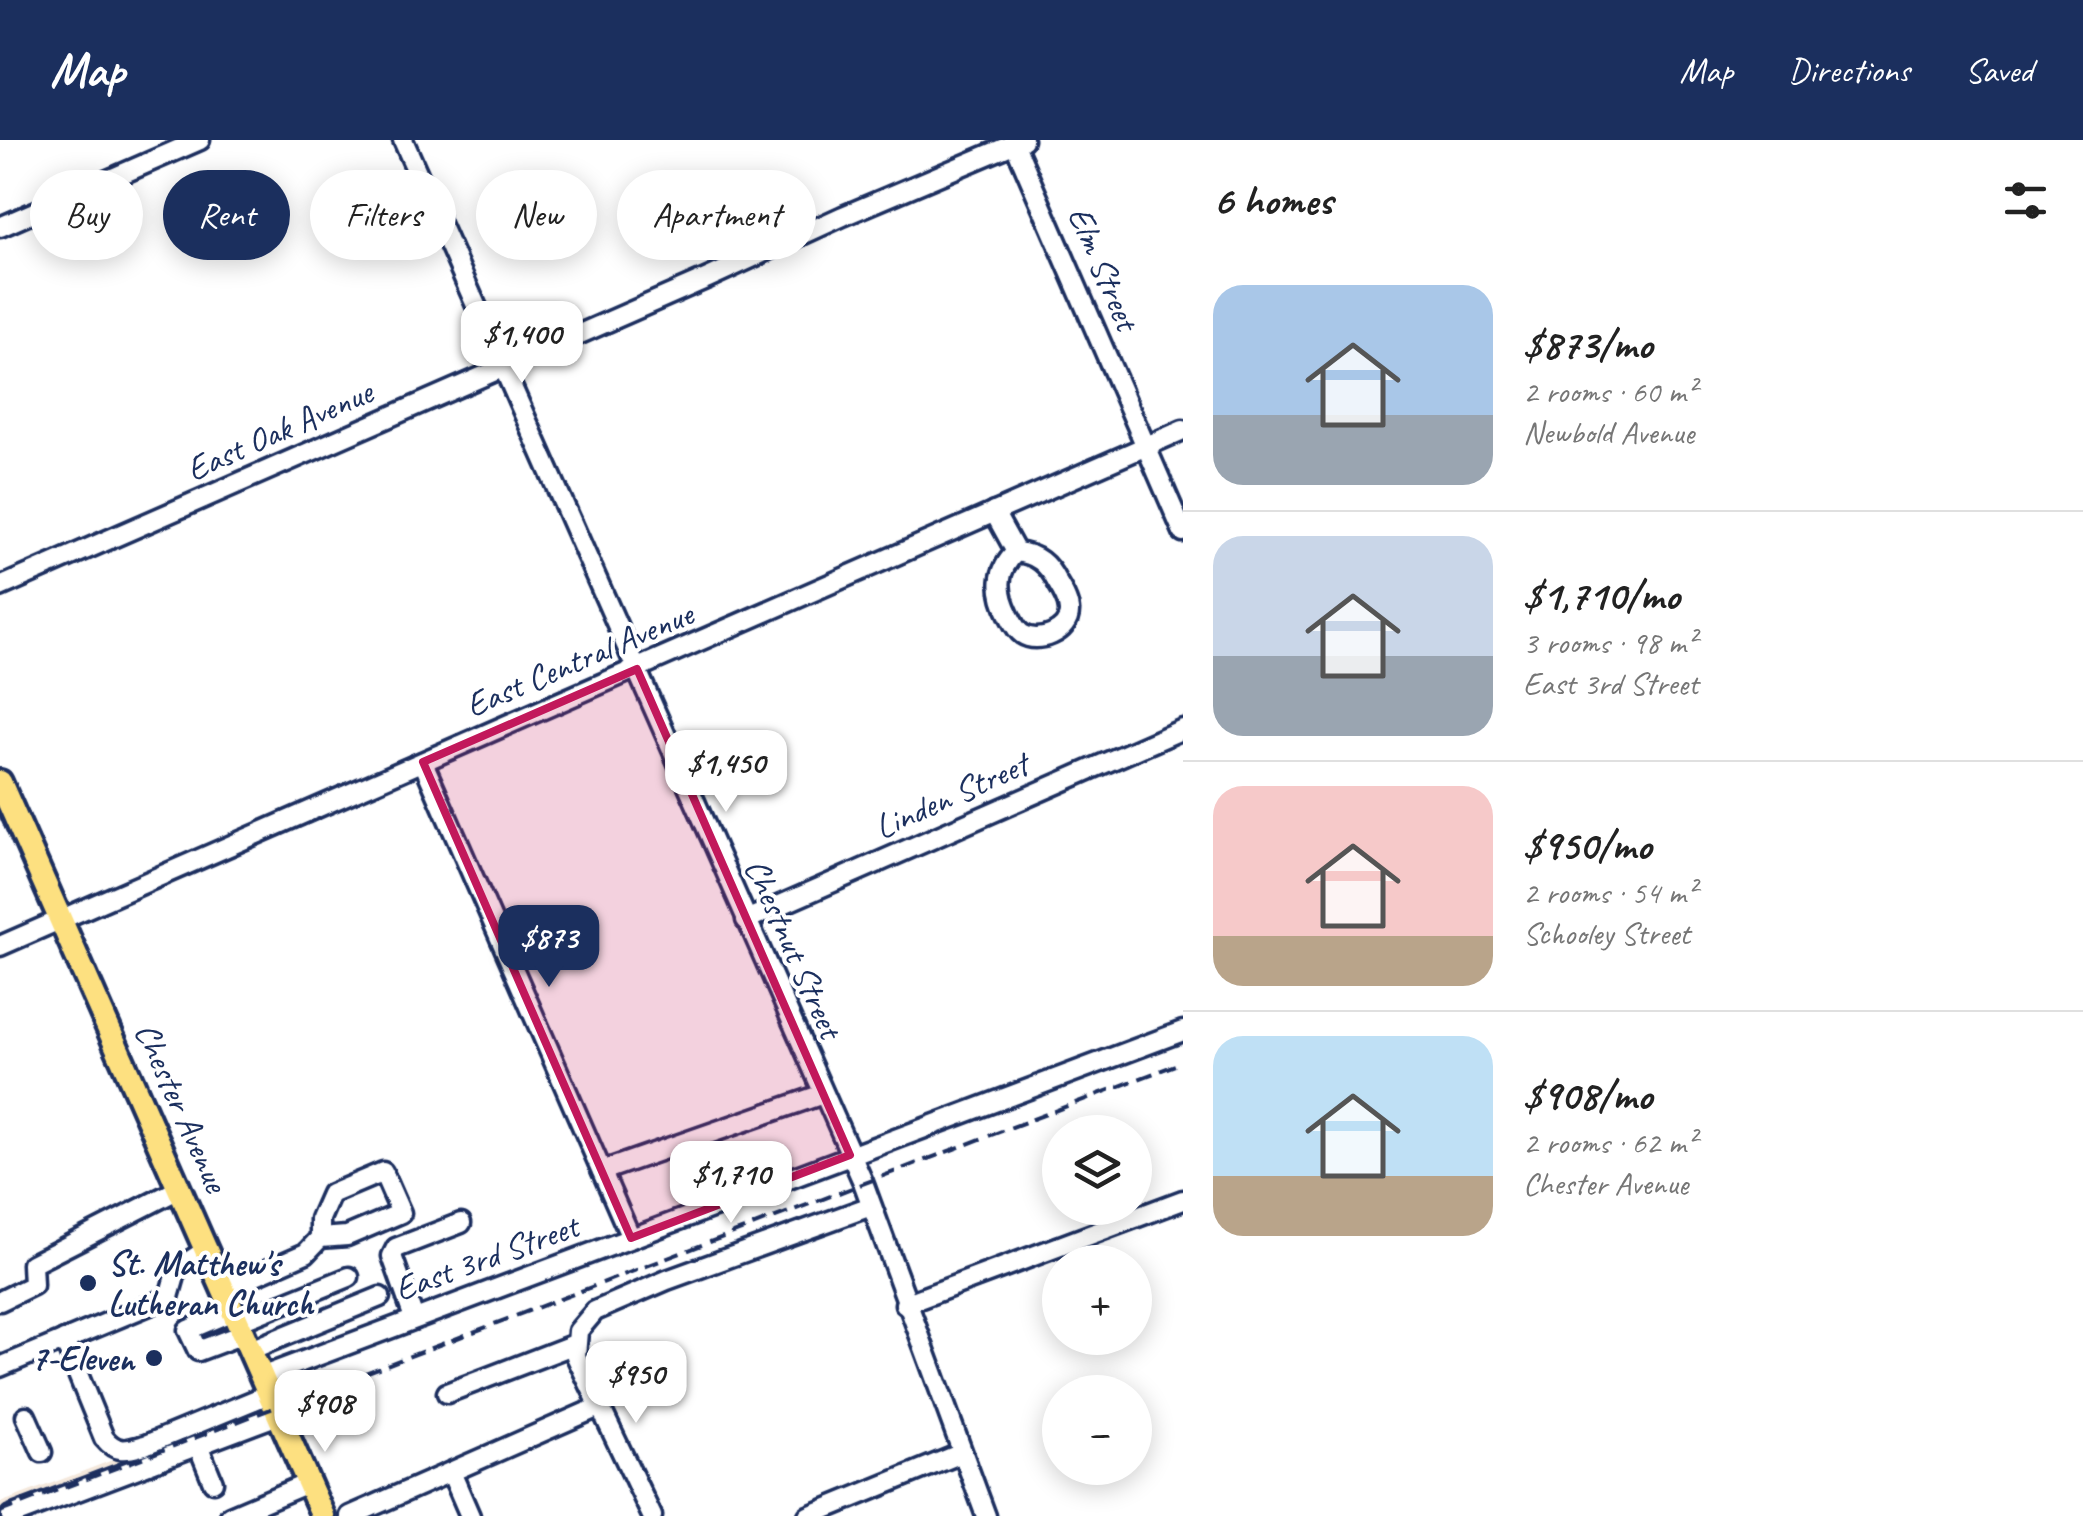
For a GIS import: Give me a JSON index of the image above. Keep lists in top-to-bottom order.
{
  "streets": {
    "main road": ["Chester Avenue"],
    "street": [
      "Elm Street",
      "East Oak Avenue",
      "East Central Avenue",
      "Linden Street",
      "Chestnut Street",
      "East 3rd Street"
    ]
  },
  "crossings": [
    ["Elm Street", "East Oak Avenue"],
    ["Elm Street", "East Central Avenue"],
    ["East Oak Avenue", "Chestnut Street"],
    ["East Central Avenue", "Chestnut Street"],
    ["East Central Avenue", "Chester Avenue"],
    ["Linden Street", "Chestnut Street"],
    ["Chestnut Street", "East 3rd Street"],
    ["Chester Avenue", "East 3rd Street"]
  ],
  "places": ["St. Matthew's Lutheran Church", "7-Eleven"],
  "page": {
    "header": "Map",
    "nav": ["Map", "Directions", "Saved"],
    "heading": "6 homes",
    "chip": [
      "Buy",
      "Rent",
      "Filters",
      "New",
      "Apartment"
    ],
    "list": [
      {
        "name": "$873/mo",
        "note": "2 rooms · 60 m² · Newbold Avenue"
      },
      {
        "name": "$1,710/mo",
        "note": "3 rooms · 98 m² · East 3rd Street"
      },
      {
        "name": "$950/mo",
        "note": "2 rooms · 54 m² · Schooley Street"
      },
      {
        "name": "$908/mo",
        "note": "2 rooms · 62 m² · Chester Avenue"
      }
    ],
    "price": [
      "$1,400",
      "$1,450",
      "$873",
      "$1,710",
      "$950",
      "$908"
    ],
    "map_buttons": ["+", "−"]
  }
}
